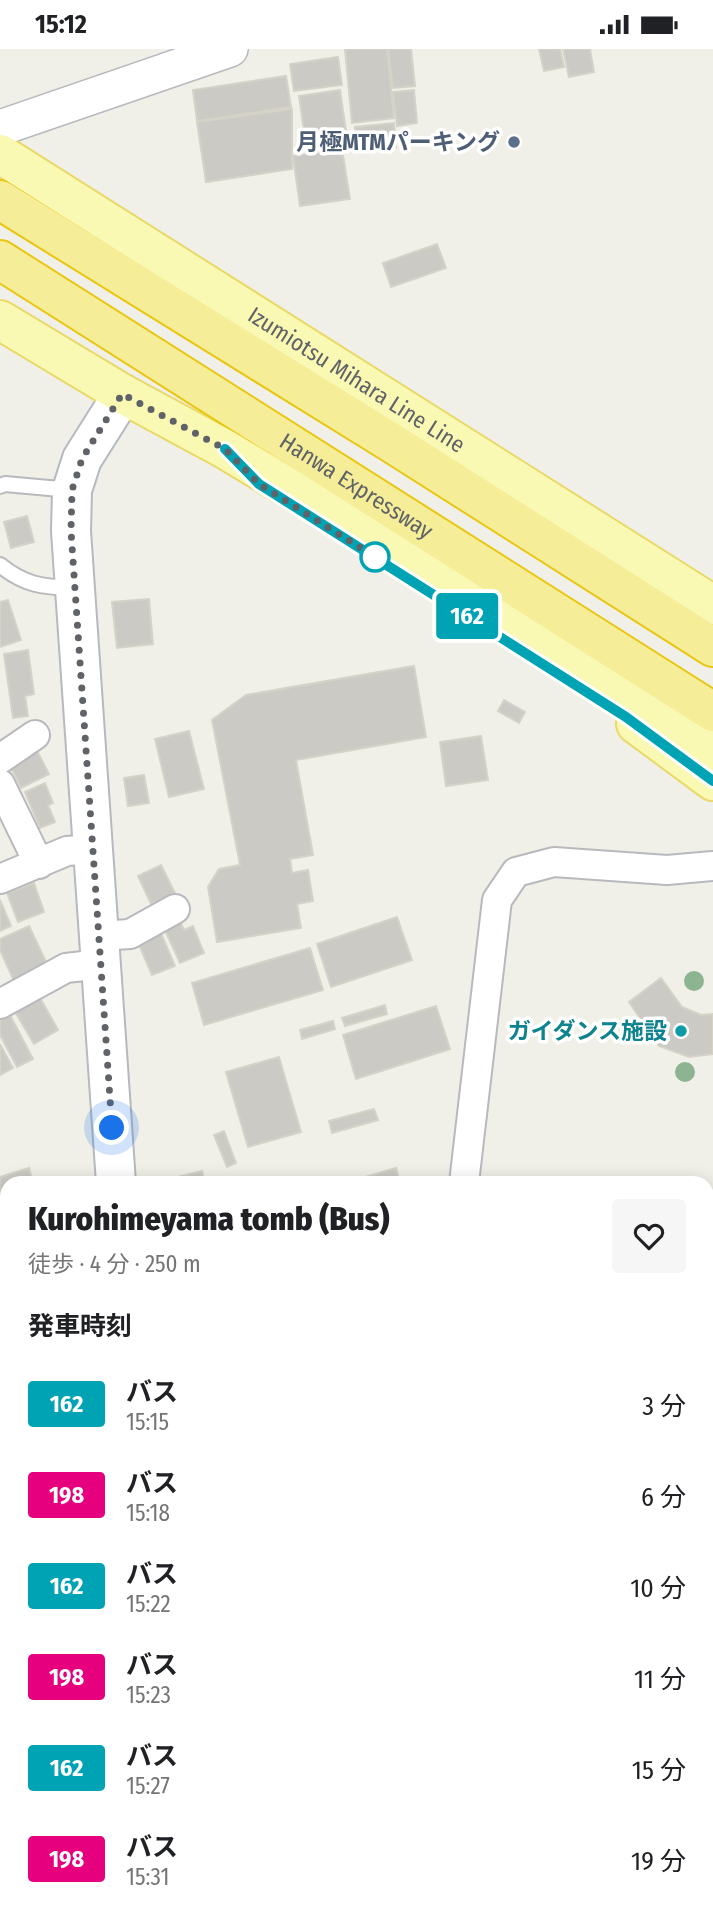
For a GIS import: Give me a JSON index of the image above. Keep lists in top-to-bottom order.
{
  "streets": {
    "highway": ["Hanwa Expressway"],
    "main road": ["Izumiotsu Mihara Line Line"]
  },
  "places": ["月極MTMパーキング", "ガイダンス施設"],
  "lines": ["bus line 162"],
  "page": {
    "status": "15:12",
    "on_map": "162",
    "heading": [
      ["Kurohimeyama tomb (Bus)", "徒歩 · 4 分 · 250 m"],
      "発車時刻"
    ],
    "list": [
      {
        "mark": "162",
        "name": "バス",
        "note": "15:15",
        "value": "3 分"
      },
      {
        "mark": "198",
        "name": "バス",
        "note": "15:18",
        "value": "6 分"
      },
      {
        "mark": "162",
        "name": "バス",
        "note": "15:22",
        "value": "10 分"
      },
      {
        "mark": "198",
        "name": "バス",
        "note": "15:23",
        "value": "11 分"
      },
      {
        "mark": "162",
        "name": "バス",
        "note": "15:27",
        "value": "15 分"
      },
      {
        "mark": "198",
        "name": "バス",
        "note": "15:31",
        "value": "19 分"
      }
    ]
  }
}
